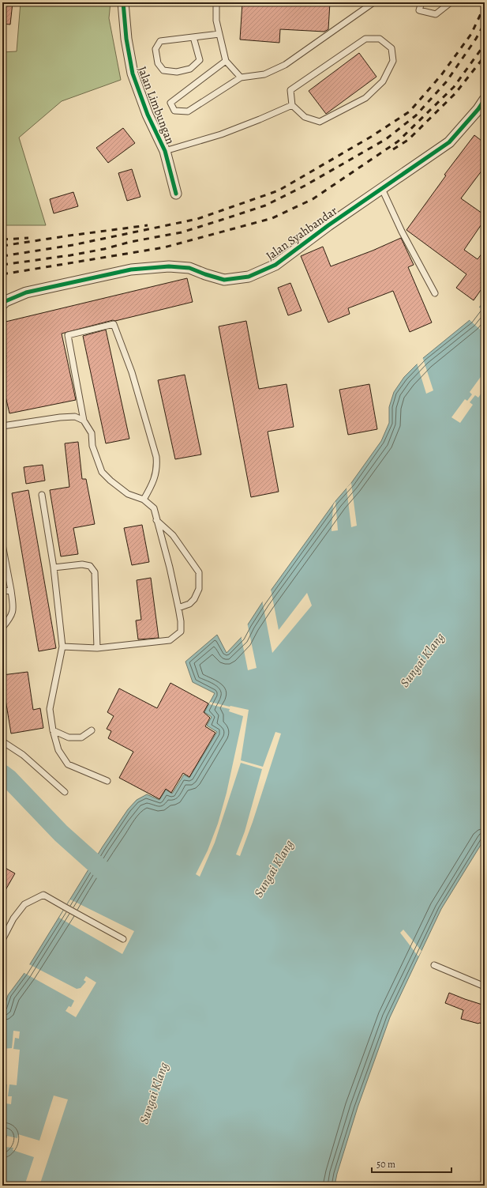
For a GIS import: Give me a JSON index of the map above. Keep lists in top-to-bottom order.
{
  "streets": {
    "street": ["Jalan Limbungan", "Jalan Syahbandar"]
  },
  "water": ["Sungai Klang"],
  "scale_bar": "50 m"
}
